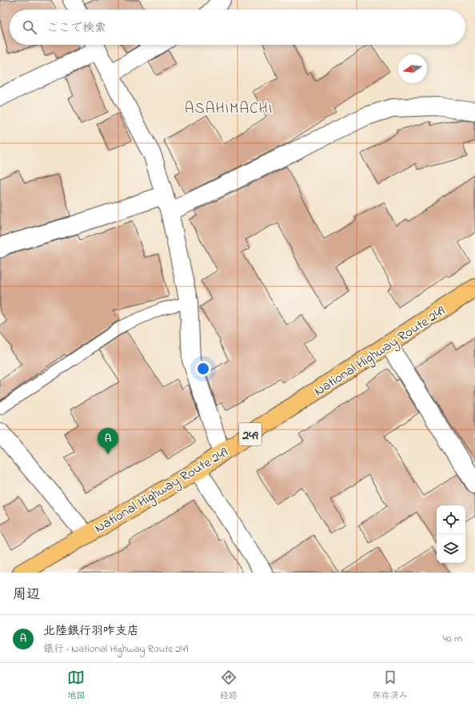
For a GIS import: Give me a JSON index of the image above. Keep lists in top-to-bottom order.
{
  "streets": {
    "highway": ["National Highway Route 249", "249"]
  },
  "districts": ["ASAHIMACHI"],
  "north": "left",
  "page": {
    "search": "ここで検索",
    "pins": "A",
    "heading": "周辺",
    "list": [
      {
        "mark": "A",
        "name": "北陸銀行羽咋支店",
        "note": "銀行 · National Highway Route 249",
        "value": "40 m"
      }
    ],
    "nav": ["地図", "経路", "保存済み"]
  }
}
